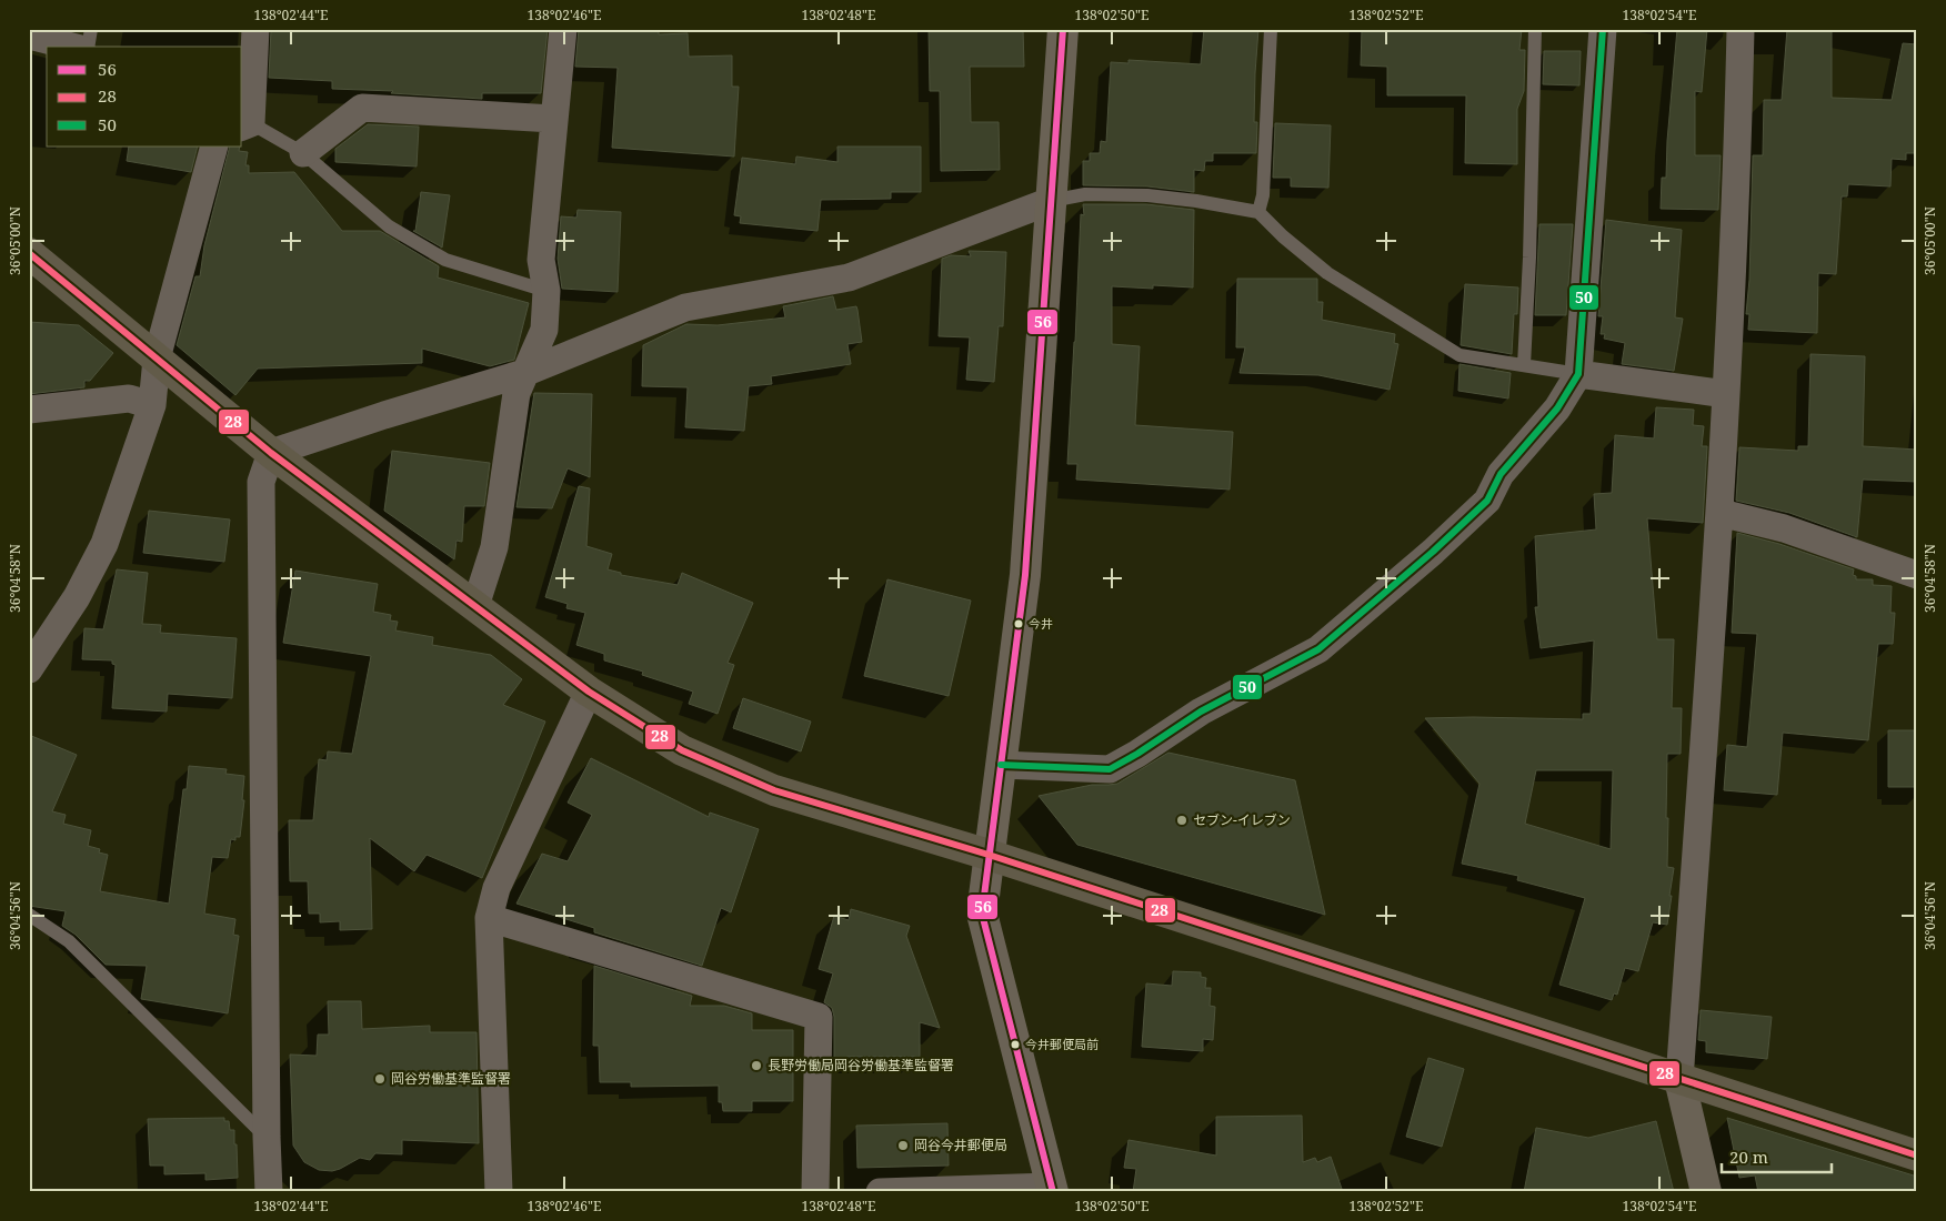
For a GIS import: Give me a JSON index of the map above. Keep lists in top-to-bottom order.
{
  "places": [
    "今井",
    "セブン-イレブン",
    "今井郵便局前",
    "長野労働局岡谷労働基準監督署",
    "岡谷労働基準監督署",
    "岡谷今井郵便局"
  ],
  "lines": ["transit line 56", "transit line 50", "transit line 28"],
  "legend": ["56", "28", "50"],
  "scale_bar": "20 m",
  "coordinates": [
    "138°02'44\"E",
    "138°02'46\"E",
    "138°02'48\"E",
    "138°02'50\"E",
    "138°02'52\"E",
    "138°02'54\"E",
    "36°05'00\"N",
    "36°04'58\"N",
    "36°04'56\"N"
  ]
}
